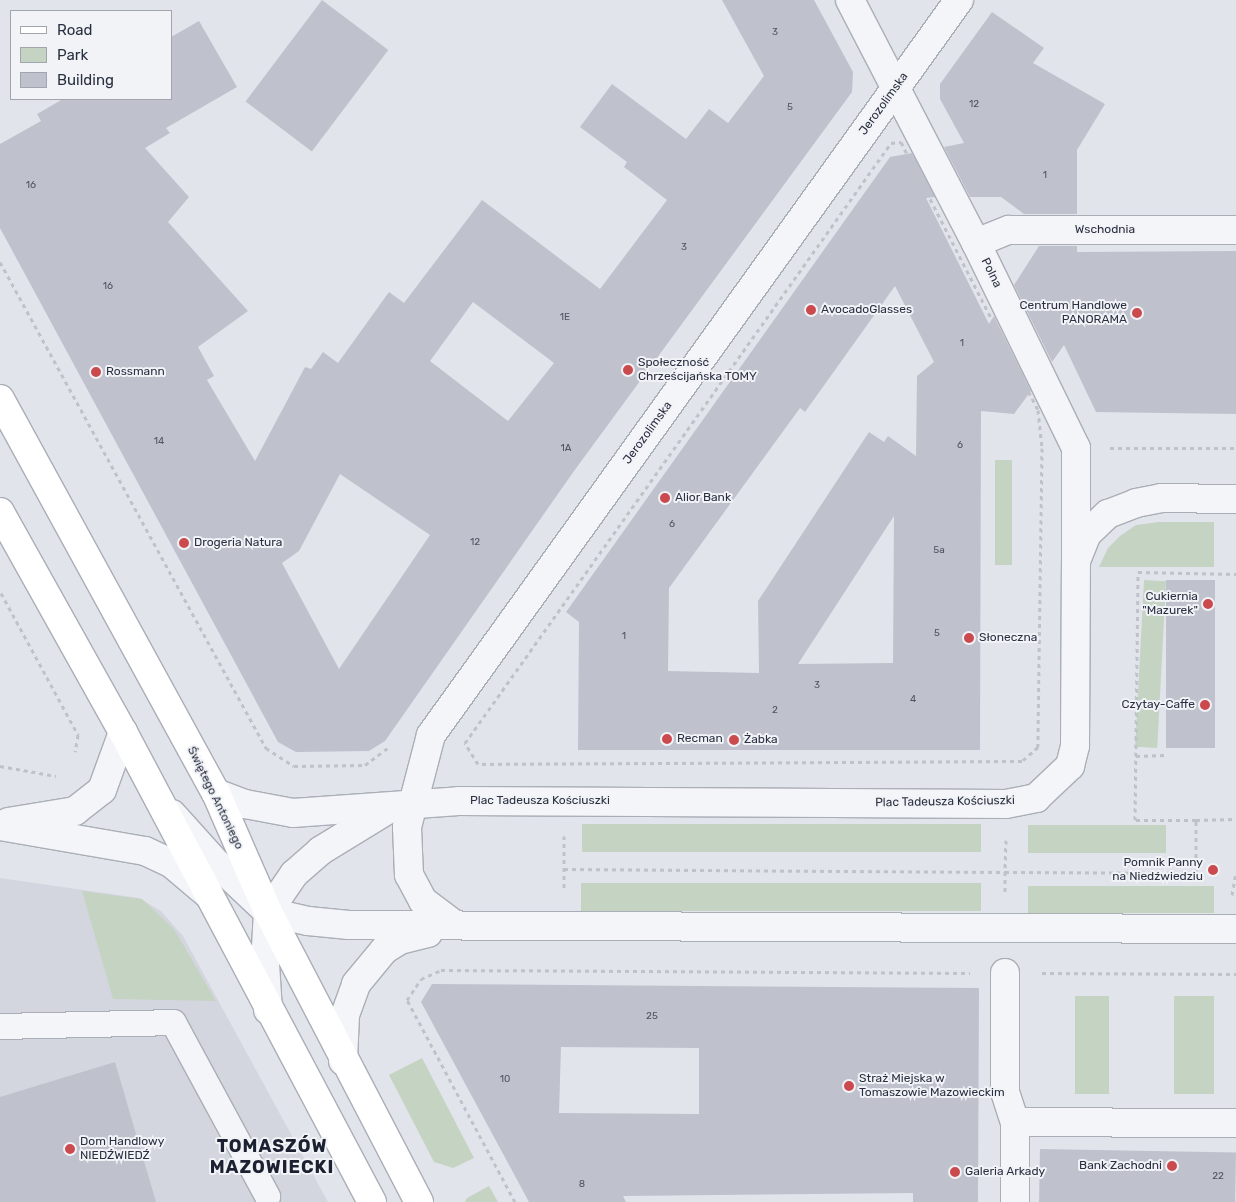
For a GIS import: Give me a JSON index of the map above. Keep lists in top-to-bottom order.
{
  "streets": {
    "main road": ["Świętego Antoniego"],
    "street": [
      "Jerozolimska",
      "Wschodnia",
      "Polna",
      "Plac Tadeusza Kościuszki"
    ]
  },
  "crossings": [
    ["Jerozolimska", "Polna"],
    ["Jerozolimska", "Plac Tadeusza Kościuszki"],
    ["Wschodnia", "Polna"],
    ["Polna", "Plac Tadeusza Kościuszki"],
    ["Świętego Antoniego", "Plac Tadeusza Kościuszki"]
  ],
  "districts": ["TOMASZÓW MAZOWIECKI"],
  "places": [
    "AvocadoGlasses",
    "Centrum Handlowe PANORAMA",
    "Społeczność Chrześcijańska TOMY",
    "Rossmann",
    "Alior Bank",
    "Drogeria Natura",
    "Cukiernia \"Mazurek\"",
    "Słoneczna",
    "Czytay-Caffe",
    "Recman",
    "Żabka",
    "Pomnik Panny na Niedźwiedziu",
    "Straż Miejska w Tomaszowie Mazowieckim",
    "Dom Handlowy NIEDŹWIEDŹ",
    "Bank Zachodni",
    "Galeria Arkady"
  ],
  "house_numbers": [
    "3",
    "12",
    "5",
    "1",
    "16",
    "3",
    "16",
    "1E",
    "1",
    "14",
    "6",
    "1A",
    "6",
    "12",
    "5a",
    "5",
    "1",
    "3",
    "4",
    "2",
    "25",
    "10",
    "22",
    "8"
  ],
  "legend": ["Road", "Park", "Building"]
}
